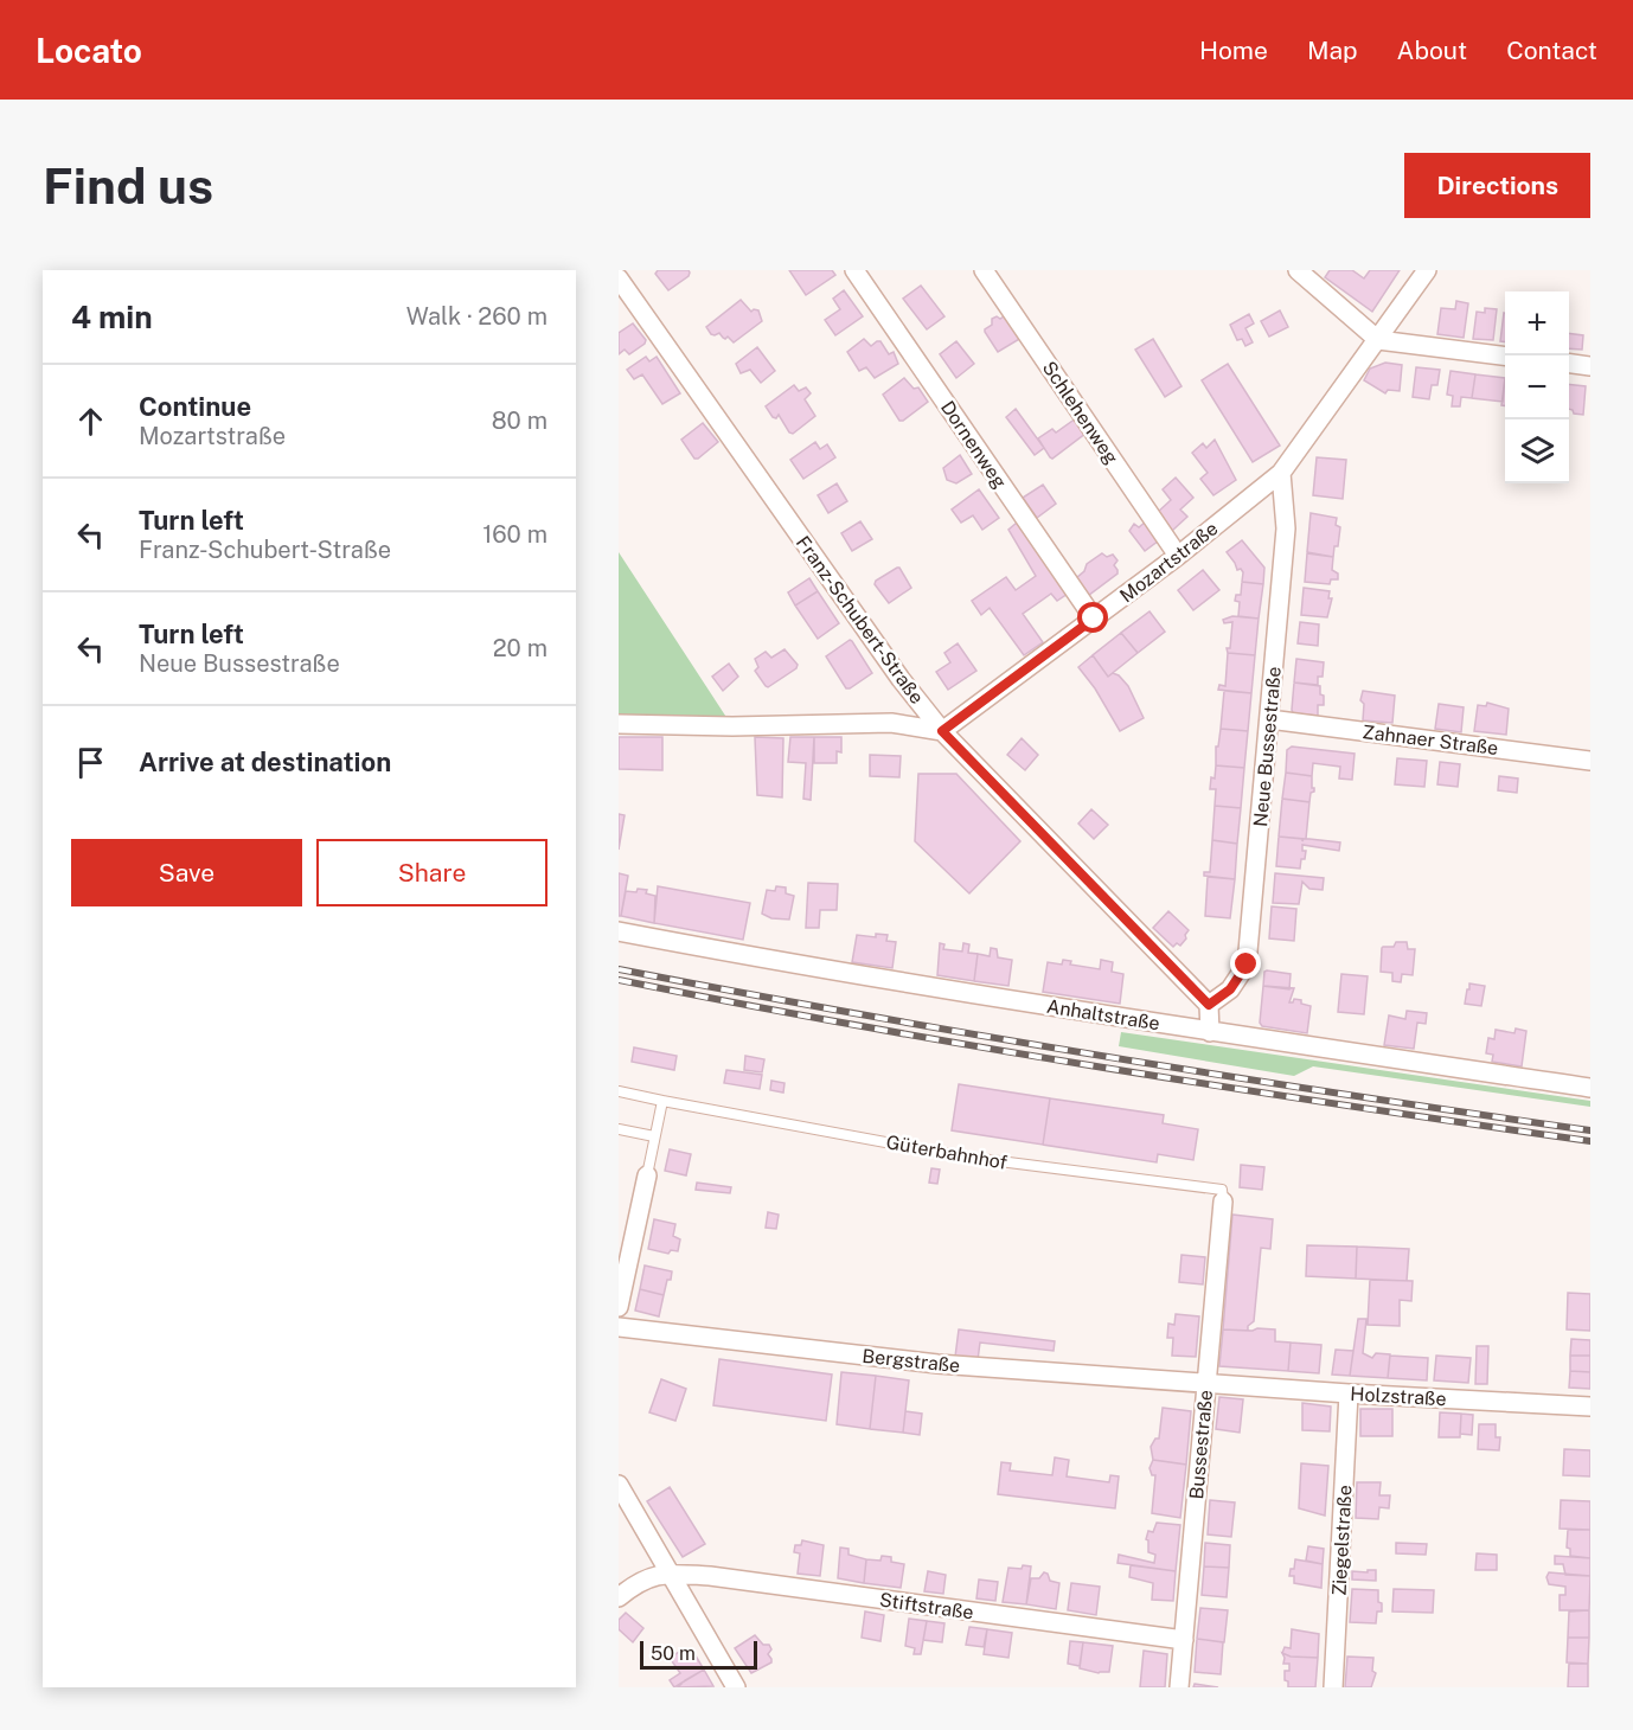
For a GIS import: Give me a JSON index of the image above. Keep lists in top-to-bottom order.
{
  "streets": {
    "street": [
      "Schlehenweg",
      "Dornenweg",
      "Mozartstraße",
      "Franz-Schubert-Straße",
      "Zahnaer Straße",
      "Neue Bussestraße",
      "Anhaltstraße",
      "Bergstraße",
      "Holzstraße",
      "Bussestraße",
      "Ziegelstraße",
      "Stiftstraße"
    ],
    "lane": ["Güterbahnhof"]
  },
  "crossings": [
    ["Schlehenweg", "Mozartstraße"],
    ["Dornenweg", "Mozartstraße"],
    ["Mozartstraße", "Franz-Schubert-Straße"],
    ["Mozartstraße", "Neue Bussestraße"],
    ["Franz-Schubert-Straße", "Neue Bussestraße"],
    ["Zahnaer Straße", "Neue Bussestraße"],
    ["Güterbahnhof", "Bussestraße"],
    ["Bergstraße", "Holzstraße"],
    ["Bergstraße", "Bussestraße"],
    ["Holzstraße", "Bussestraße"],
    ["Holzstraße", "Ziegelstraße"],
    ["Bussestraße", "Stiftstraße"]
  ],
  "scale_bar": "50 m",
  "page": {
    "header": "Locato",
    "nav": [
      "Home",
      "Map",
      "About",
      "Contact"
    ],
    "buttons": [
      "Directions",
      ["Save", "Share"]
    ],
    "title": "Find us",
    "heading": ["4 min", "Walk · 260 m"],
    "map_buttons": ["+", "−"],
    "list": [
      ["Continue", "Mozartstraße", "80 m"],
      ["Turn left", "Franz-Schubert-Straße", "160 m"],
      ["Turn left", "Neue Bussestraße", "20 m"],
      "Arrive at destination"
    ],
    "scale": "50 m"
  }
}
